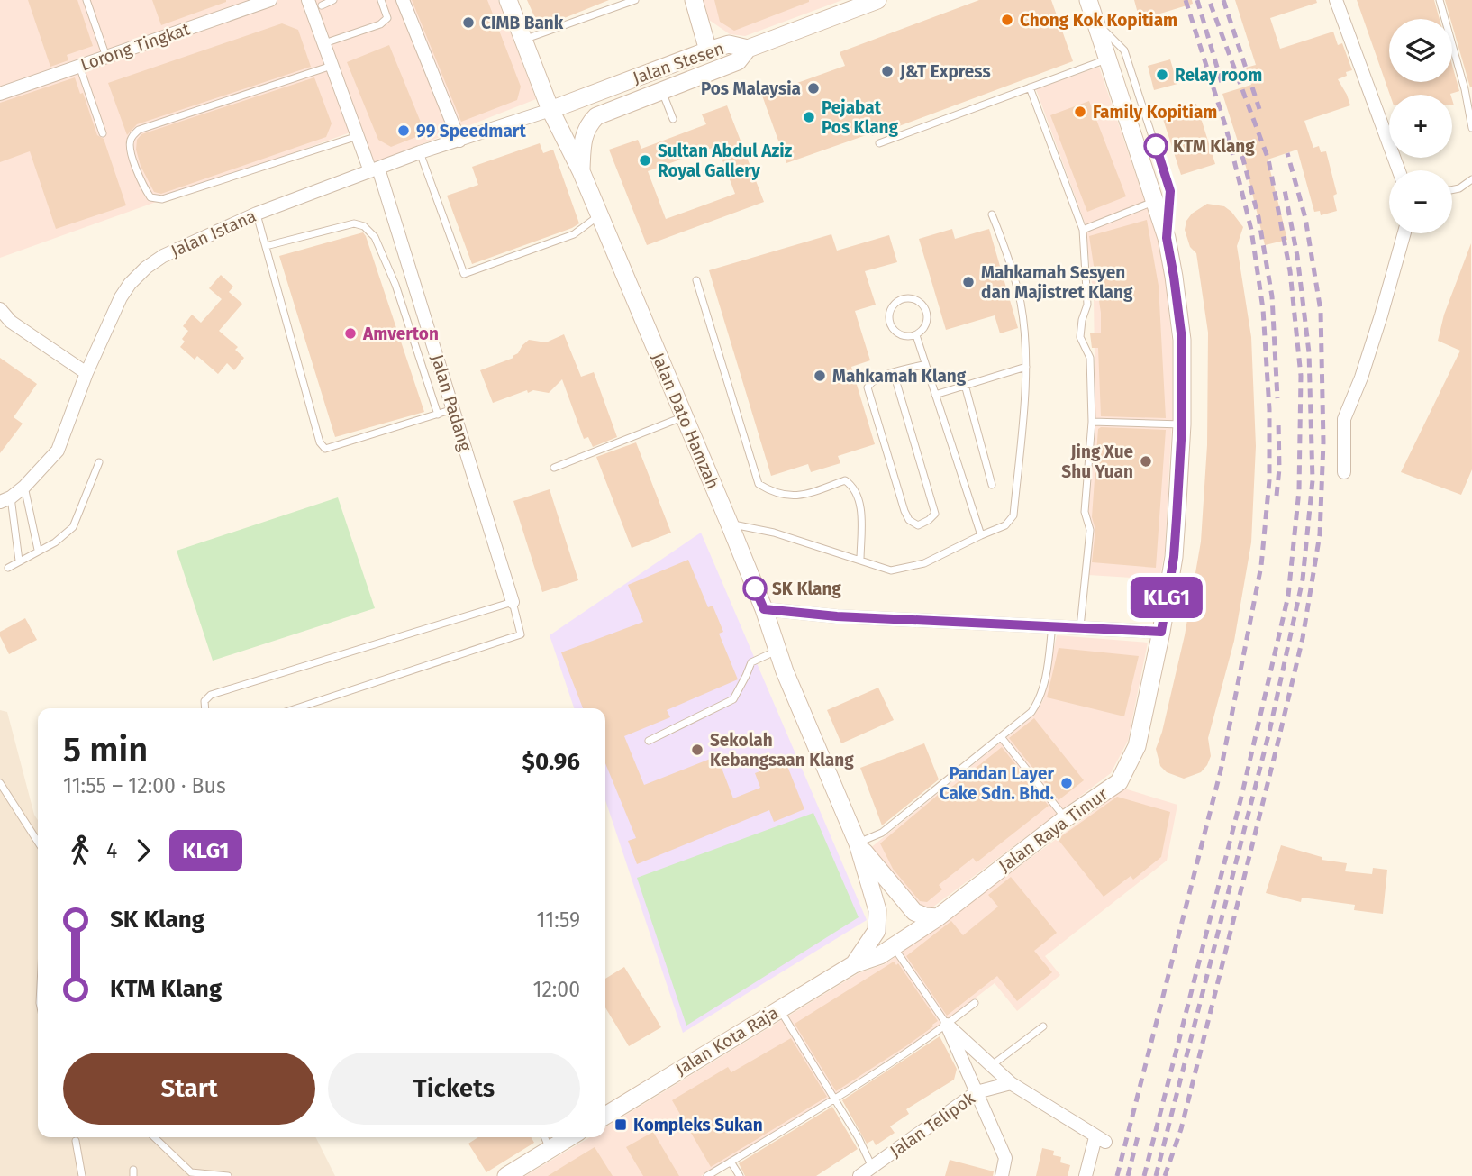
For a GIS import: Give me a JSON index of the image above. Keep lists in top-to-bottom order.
{
  "streets": {
    "main road": [
      "Jalan Stesen",
      "Jalan Dato Hamzah",
      "Jalan Raya Timur",
      "Jalan Kota Raja"
    ],
    "street": [
      "Lorong Tingkat",
      "Jalan Istana",
      "Jalan Padang",
      "Jalan Telipok"
    ]
  },
  "crossings": [
    ["Jalan Stesen", "Jalan Istana"],
    ["Jalan Stesen", "Jalan Dato Hamzah"],
    ["Jalan Istana", "Jalan Padang"],
    ["Jalan Istana", "Jalan Dato Hamzah"],
    ["Jalan Raya Timur", "Jalan Kota Raja"]
  ],
  "places": {
    "other": [
      "Chong Kok Kopitiam",
      "CIMB Bank",
      "J&T Express",
      "Relay room",
      "Pos Malaysia",
      "Family Kopitiam",
      "Pejabat Pos Klang",
      "99 Speedmart",
      "KTM Klang",
      "Sultan Abdul Aziz Royal Gallery",
      "Mahkamah Sesyen dan Majistret Klang",
      "Amverton",
      "Mahkamah Klang",
      "Jing Xue Shu Yuan",
      "SK Klang",
      "Sekolah Kebangsaan Klang",
      "Pandan Layer Cake Sdn. Bhd."
    ],
    "transit": ["Kompleks Sukan"]
  },
  "lines": ["bus line KLG1"],
  "page": {
    "on_map": "KLG1",
    "map_buttons": ["+", "−"],
    "heading": ["5 min", "11:55 – 12:00 · Bus", "$0.96"],
    "legs": ["4", "KLG1"],
    "list": [
      {
        "name": "SK Klang",
        "value": "11:59"
      },
      {
        "name": "KTM Klang",
        "value": "12:00"
      }
    ],
    "buttons": ["Start", "Tickets"]
  }
}
